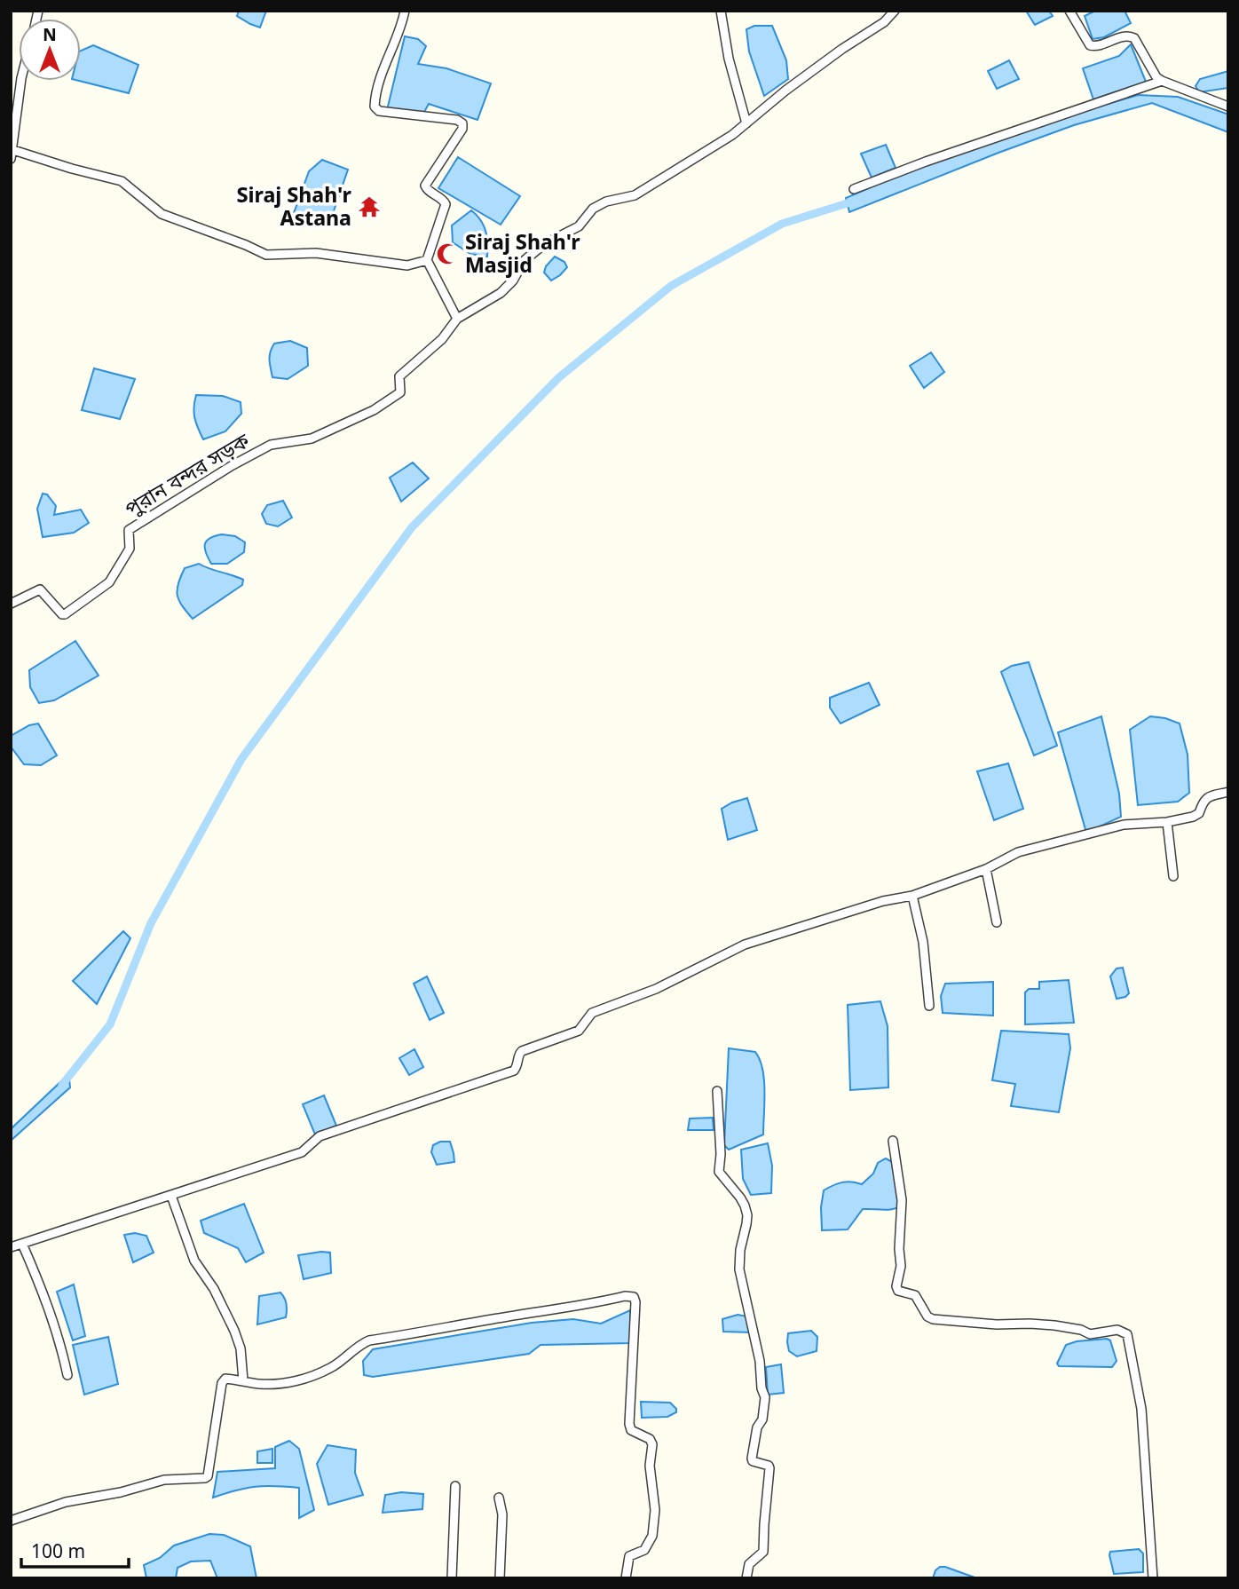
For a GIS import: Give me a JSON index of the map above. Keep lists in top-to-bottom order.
{
  "streets": {
    "street": ["পুরান বন্দর সড়ক"]
  },
  "places": {
    "temple": ["Siraj Shah'r Astana"],
    "mosque": ["Siraj Shah'r Masjid"]
  },
  "scale_bar": "100 m",
  "north": "top"
}
